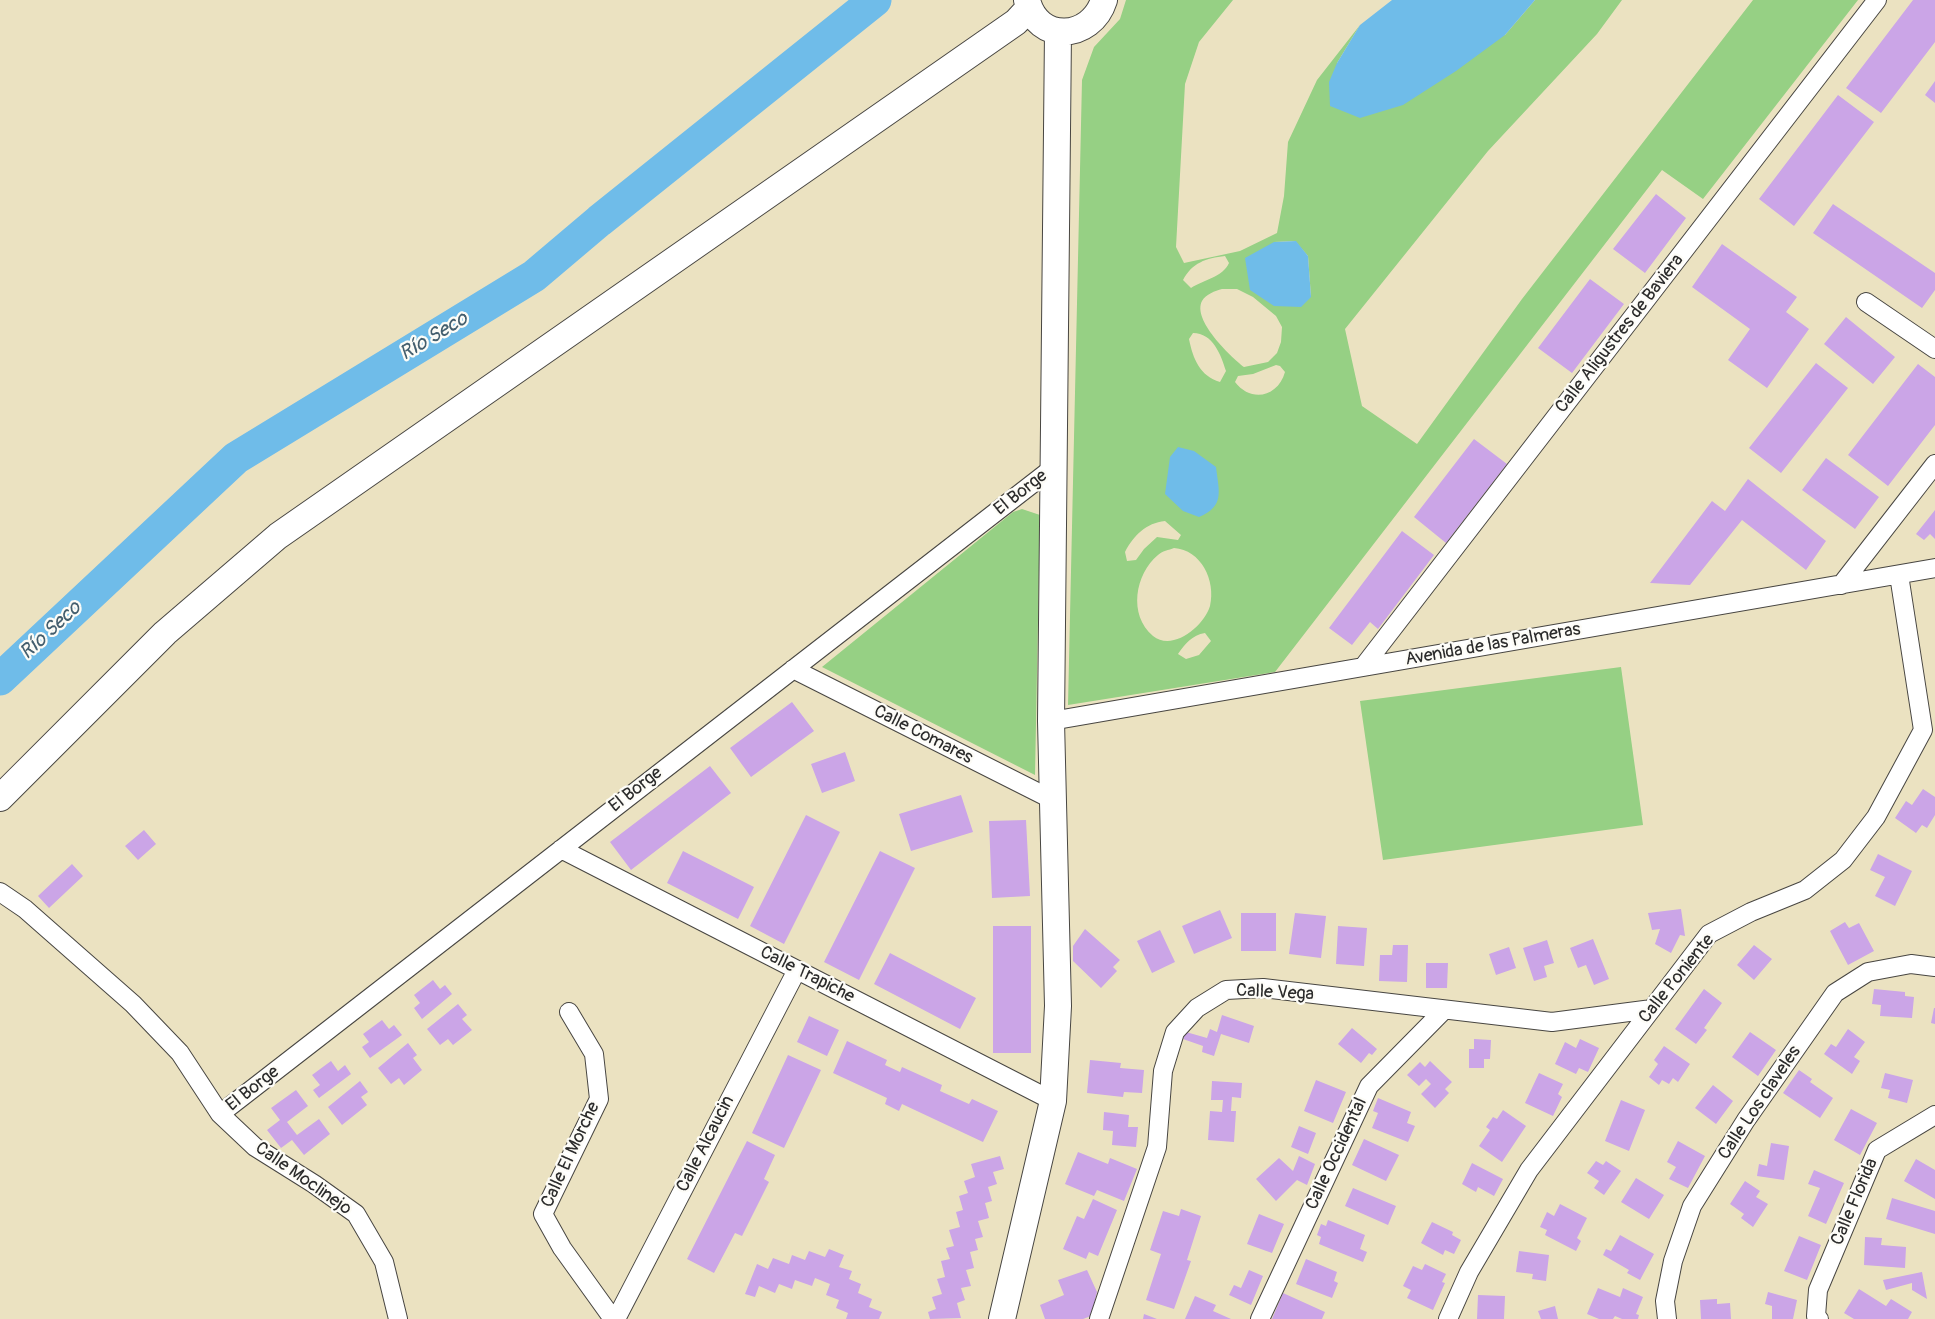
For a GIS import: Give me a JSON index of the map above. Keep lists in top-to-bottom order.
{
  "streets": {
    "street": [
      "Calle Aligustres de Baviera",
      "El Borge",
      "Avenida de las Palmeras",
      "Calle Comares",
      "Calle Trapiche",
      "Calle Poniente",
      "Calle Vega",
      "Calle Los claveles",
      "Calle Alcaucin",
      "Calle Occidental",
      "Calle El Morche",
      "Calle Moclinejo",
      "Calle Florida"
    ]
  },
  "crossings": [
    ["Calle Aligustres de Baviera", "Avenida de las Palmeras"],
    ["El Borge", "Calle Comares"],
    ["El Borge", "Calle Trapiche"],
    ["El Borge", "Calle Moclinejo"],
    ["Avenida de las Palmeras", "Calle Poniente"],
    ["Calle Trapiche", "Calle Alcaucin"],
    ["Calle Poniente", "Calle Vega"],
    ["Calle Vega", "Calle Occidental"],
    ["Calle Alcaucin", "Calle El Morche"]
  ],
  "water": ["Río Seco"]
}
